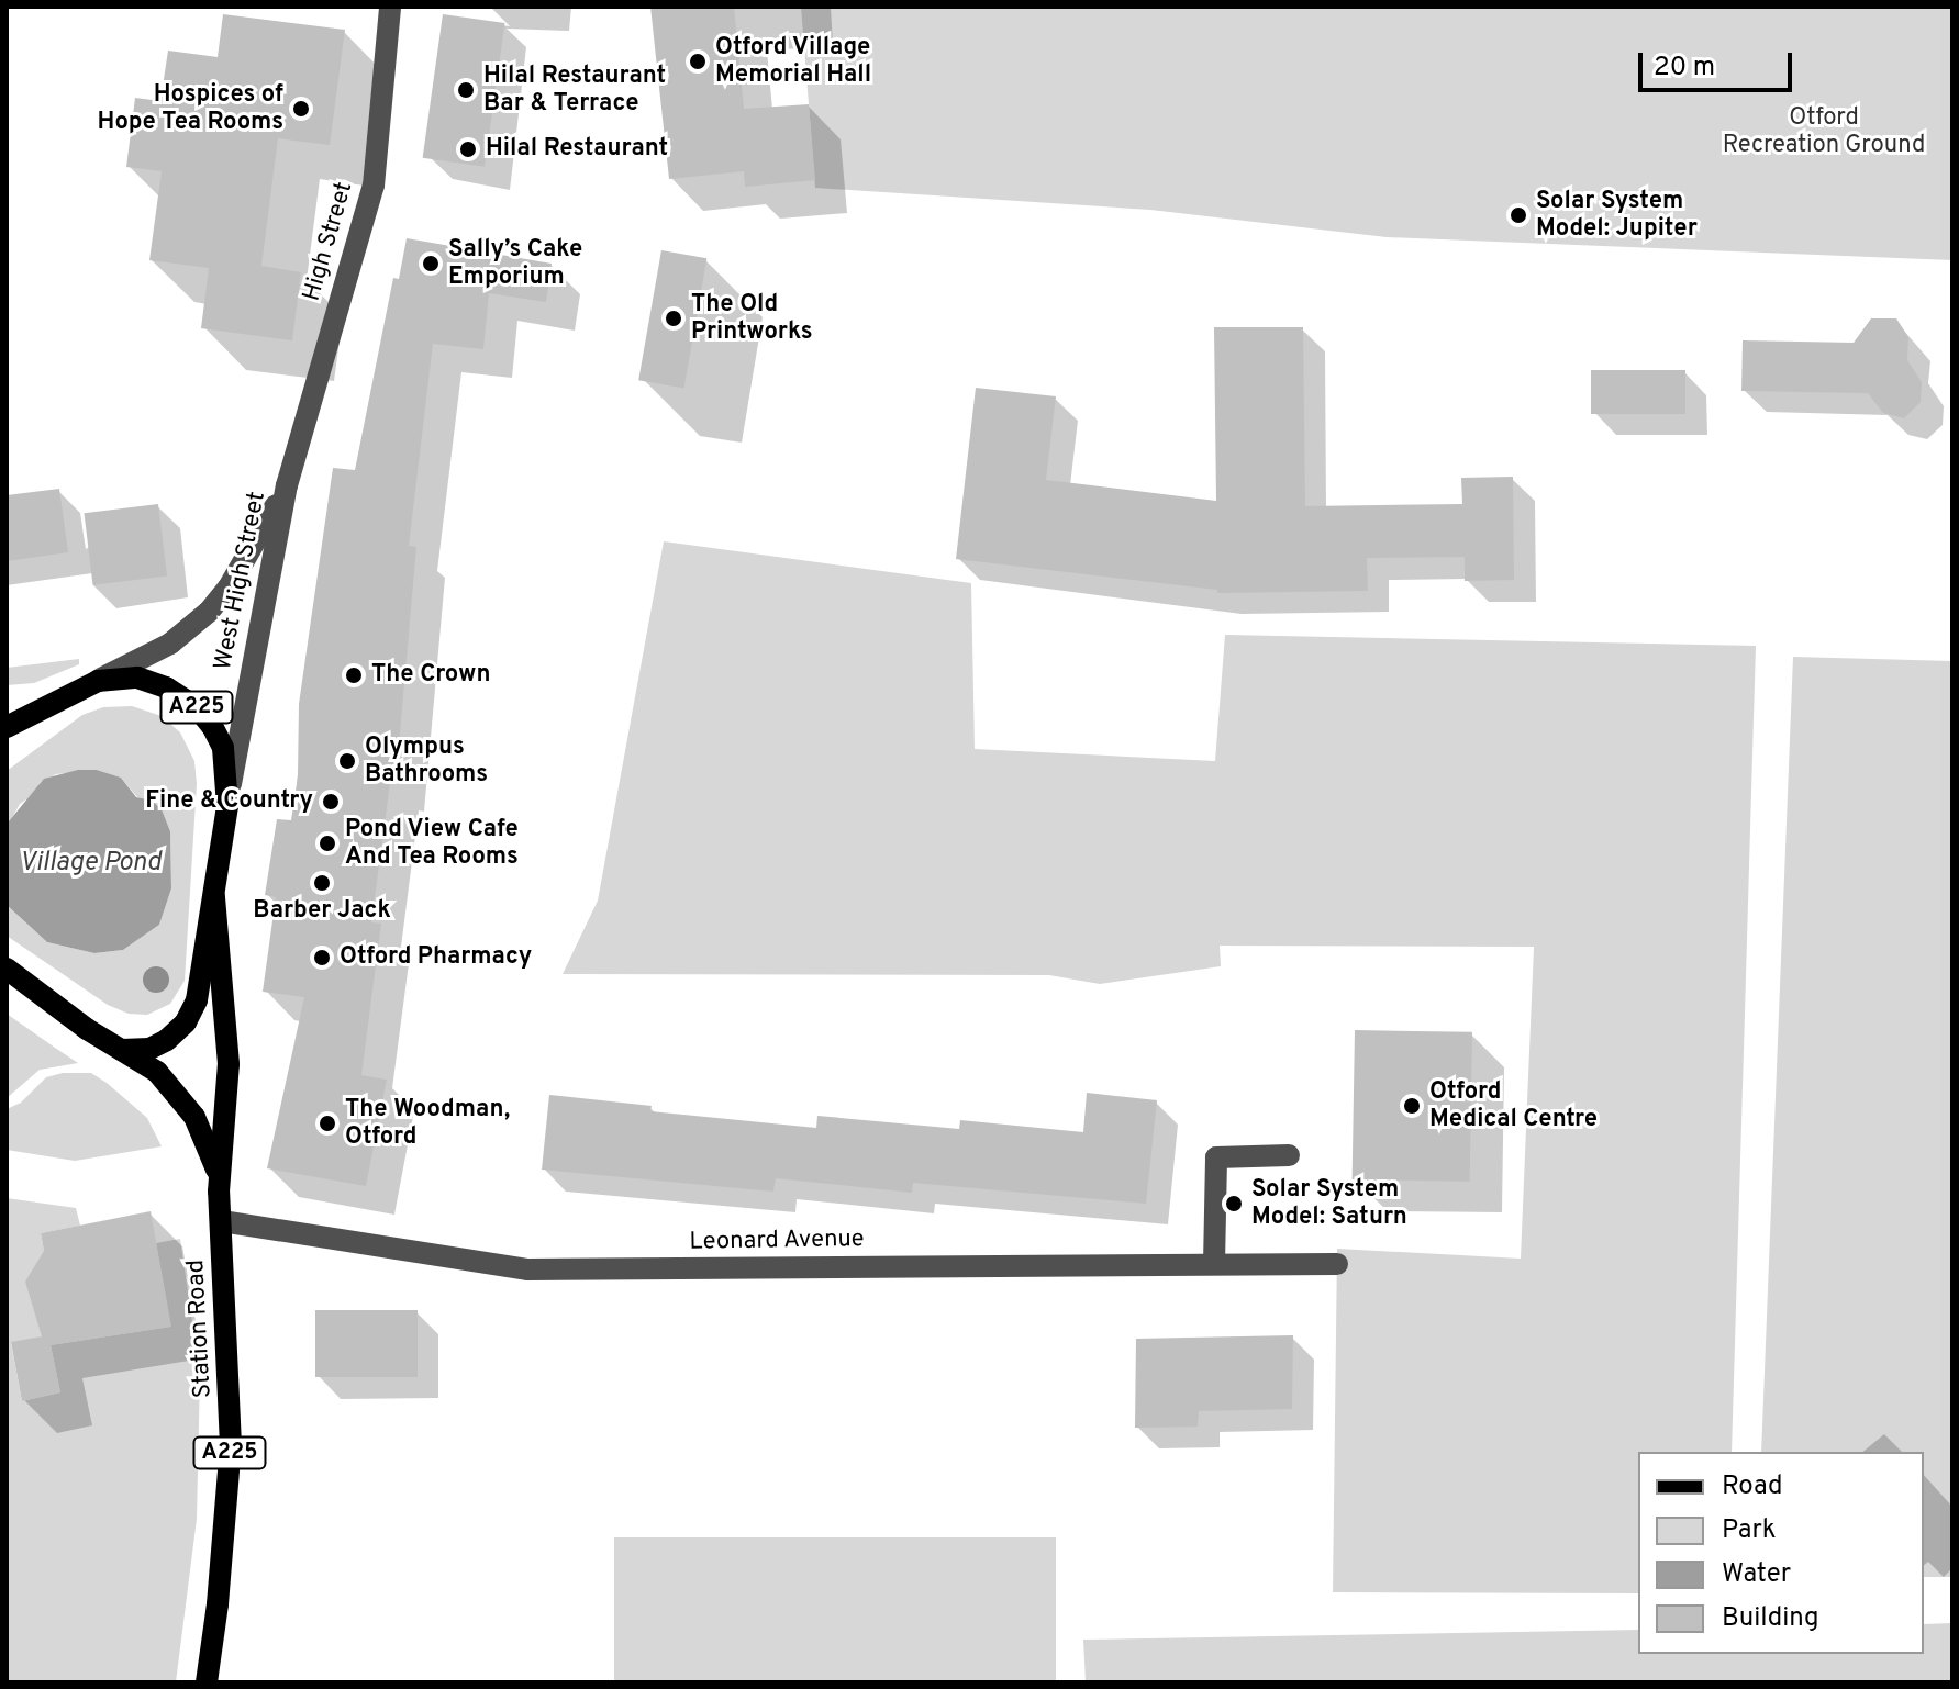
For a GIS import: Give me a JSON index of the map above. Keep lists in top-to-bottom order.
{
  "streets": {
    "main road": ["A225", "Station Road"],
    "street": ["High Street", "West High Street", "Leonard Avenue"]
  },
  "crossings": [
    ["High Street", "West High Street"],
    ["West High Street", "A225"],
    ["A225", "Station Road"],
    ["Leonard Avenue", "Station Road"]
  ],
  "water": ["Village Pond"],
  "parks": ["Otford Recreation Ground"],
  "places": [
    "Otford Village Memorial Hall",
    "Hilal Restaurant Bar & Terrace",
    "Hospices of Hope Tea Rooms",
    "Hilal Restaurant",
    "Solar System Model: Jupiter",
    "Sally’s Cake Emporium",
    "The Old Printworks",
    "The Crown",
    "Olympus Bathrooms",
    "Fine & Country",
    "Pond View Cafe And Tea Rooms",
    "Barber Jack",
    "Otford Pharmacy",
    "Otford Medical Centre",
    "The Woodman, Otford",
    "Solar System Model: Saturn"
  ],
  "legend": [
    "Road",
    "Park",
    "Water",
    "Building"
  ],
  "scale_bar": "20 m"
}
